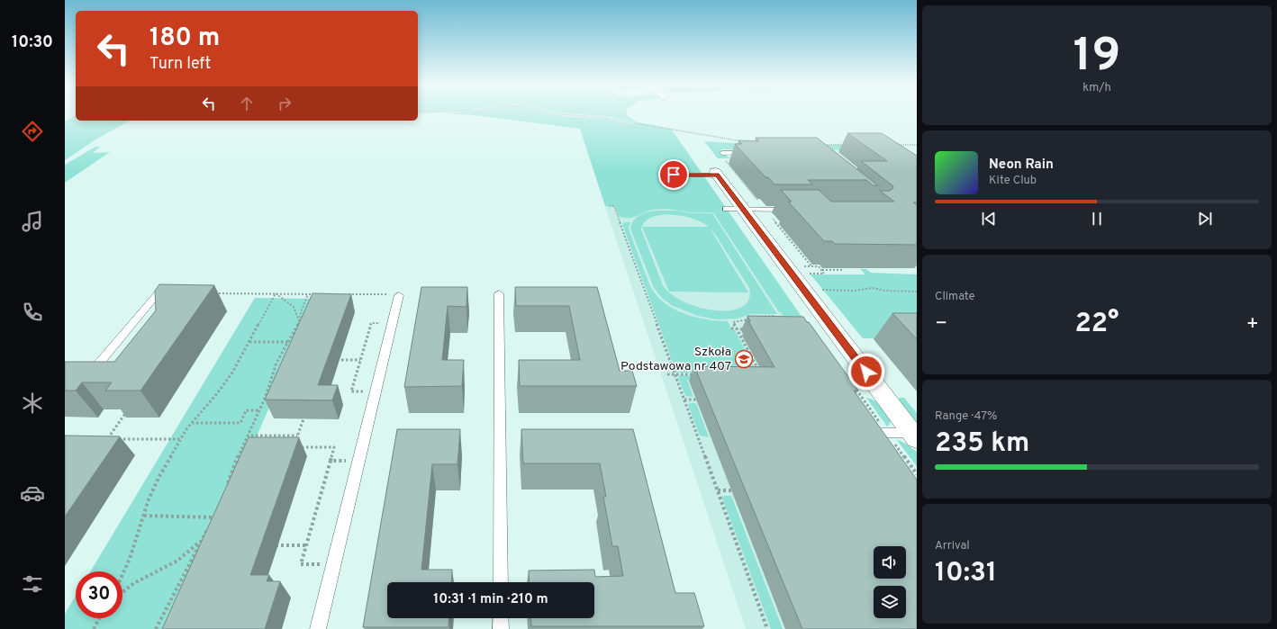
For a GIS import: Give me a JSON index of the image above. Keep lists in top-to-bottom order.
{
  "places": {
    "school or university": ["Szkoła Podstawowa nr 407"]
  },
  "page": {
    "tabs": "10:30",
    "tile": [
      ["19", "km/h"],
      "Climate",
      ["Range · 47%", "235 km"],
      ["Arrival", "10:31"]
    ],
    "turn": ["180 m", "Turn left"],
    "song": ["Neon Rain", "Kite Club"],
    "heat": ["−", "22°", "+"],
    "limit": "30",
    "trip": "10:31 · 1 min · 210 m"
  }
}
